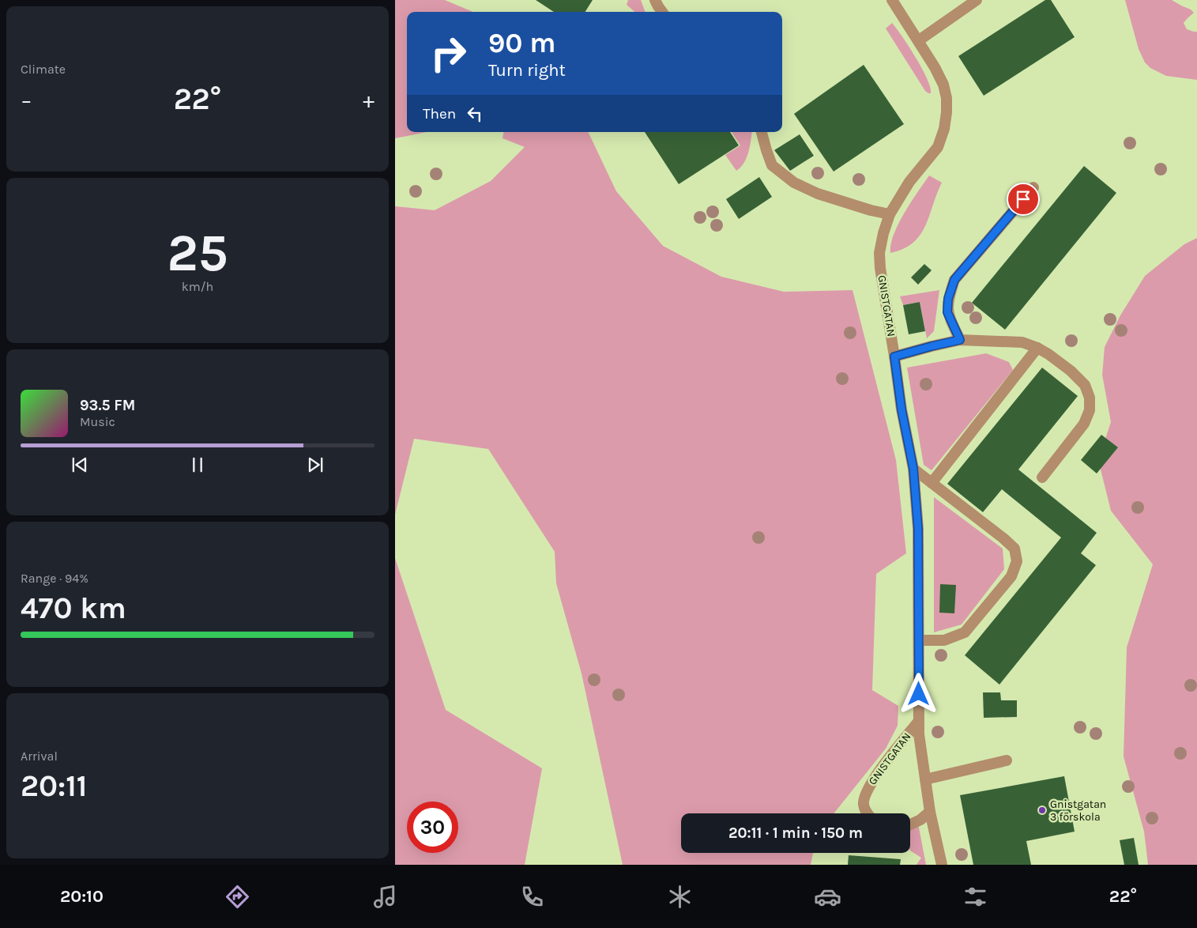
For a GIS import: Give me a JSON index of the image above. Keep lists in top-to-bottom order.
{
  "streets": {
    "street": ["GNISTGATAN"]
  },
  "places": ["Gnistgatan 3 förskola"],
  "page": {
    "tile": [
      "Climate",
      ["25", "km/h"],
      ["Range · 94%", "470 km"],
      ["Arrival", "20:11"]
    ],
    "turn": ["90 m", "Turn right"],
    "heat": ["−", "22°", "+"],
    "then": "Then",
    "song": ["93.5 FM", "Music"],
    "limit": "30",
    "trip": "20:11 · 1 min · 150 m",
    "tabs": ["20:10", "22°"]
  }
}
